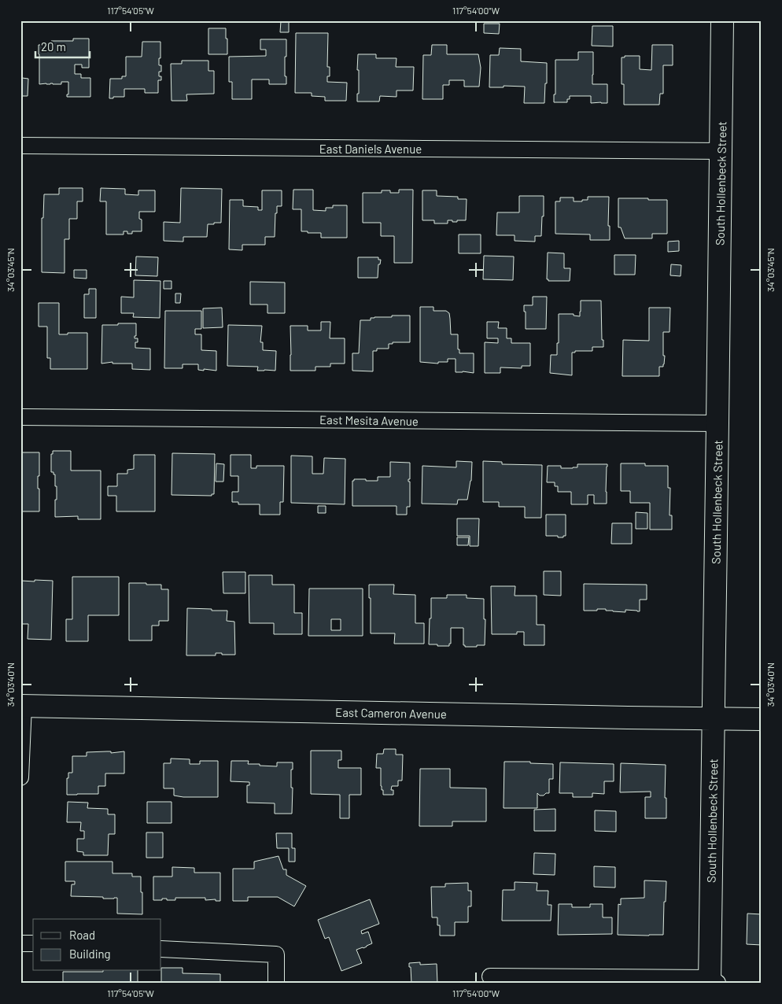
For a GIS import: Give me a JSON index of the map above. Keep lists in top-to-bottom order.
{
  "streets": {
    "street": [
      "East Daniels Avenue",
      "South Hollenbeck Street",
      "East Mesita Avenue",
      "East Cameron Avenue"
    ]
  },
  "crossings": [
    ["East Daniels Avenue", "South Hollenbeck Street"],
    ["South Hollenbeck Street", "East Mesita Avenue"],
    ["South Hollenbeck Street", "East Cameron Avenue"]
  ],
  "legend": ["Road", "Building"],
  "scale_bar": "20 m",
  "coordinates": [
    "117°54'05\"W",
    "117°54'00\"W",
    "34°03'45\"N",
    "34°03'40\"N"
  ]
}
